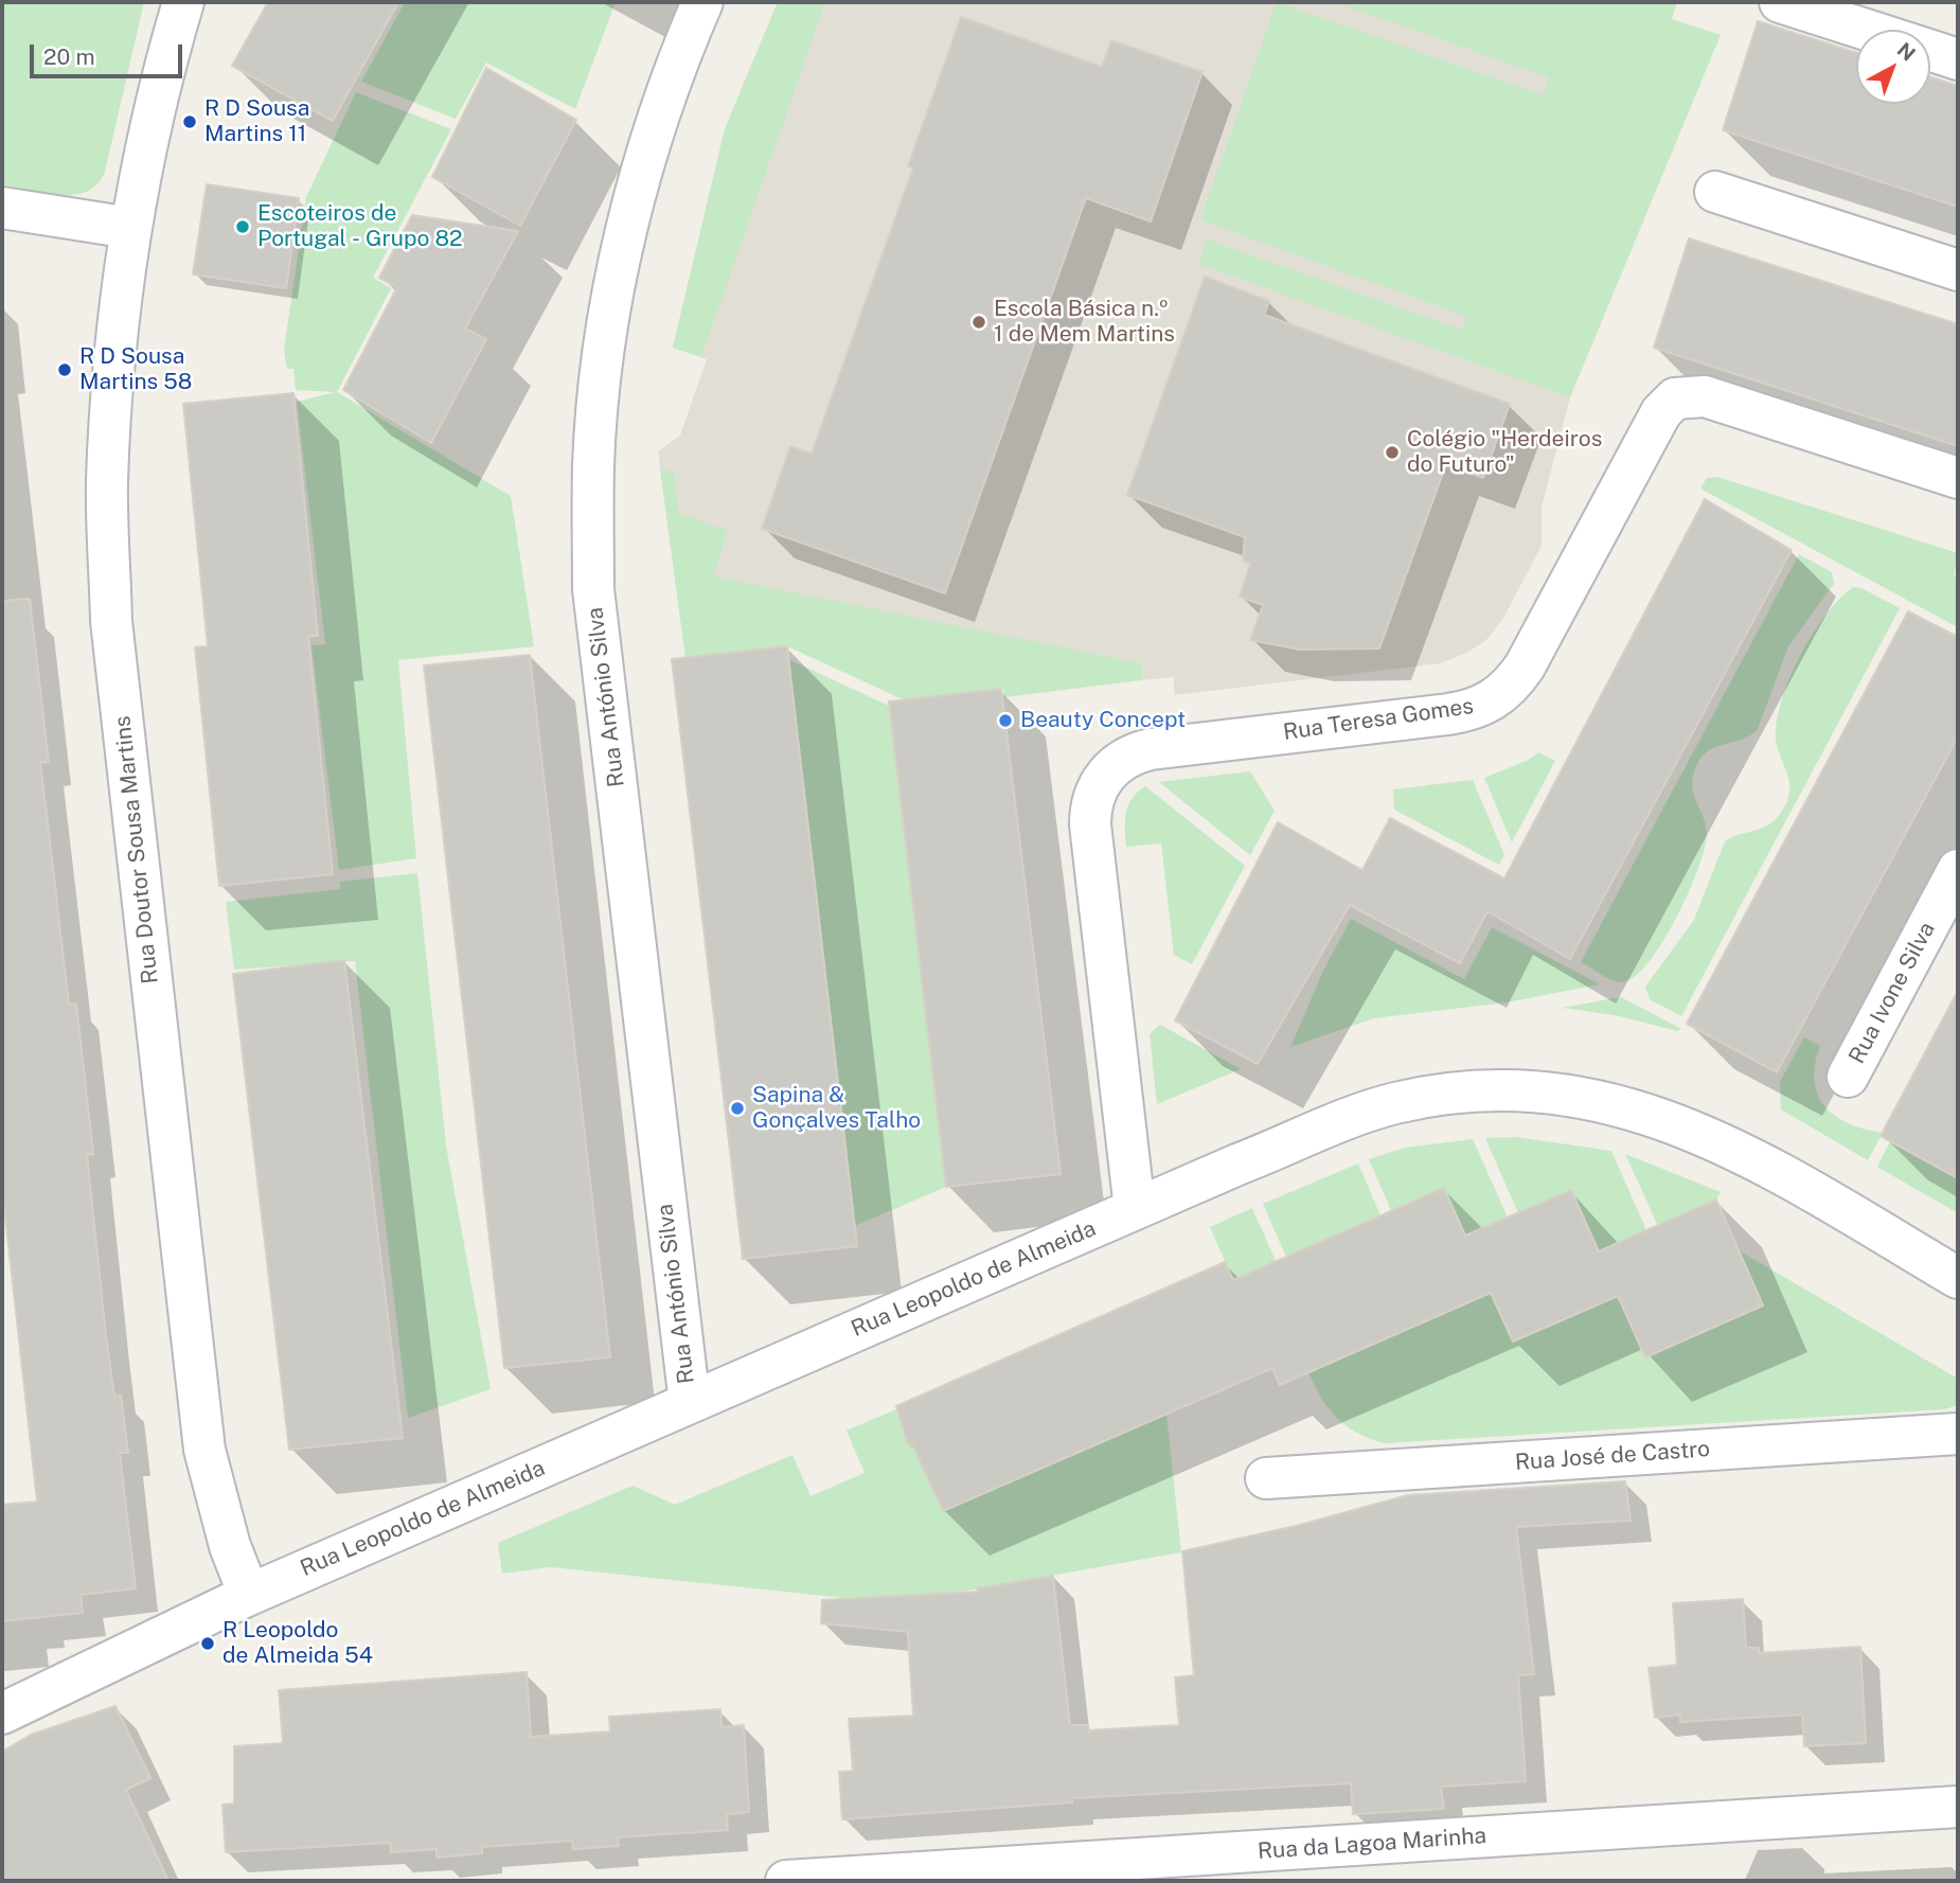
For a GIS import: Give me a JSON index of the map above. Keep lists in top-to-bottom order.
{
  "streets": {
    "street": [
      "Rua António Silva",
      "Rua Teresa Gomes",
      "Rua Doutor Sousa Martins",
      "Rua Ivone Silva",
      "Rua Leopoldo de Almeida",
      "Rua José de Castro",
      "Rua da Lagoa Marinha"
    ]
  },
  "crossings": [
    ["Rua António Silva", "Rua Leopoldo de Almeida"],
    ["Rua Teresa Gomes", "Rua Leopoldo de Almeida"],
    ["Rua Doutor Sousa Martins", "Rua Leopoldo de Almeida"]
  ],
  "places": [
    "R D Sousa Martins 11",
    "Escoteiros de Portugal - Grupo 82",
    "Escola Básica n.º 1 de Mem Martins",
    "R D Sousa Martins 58",
    "Colégio \"Herdeiros do Futuro\"",
    "Beauty Concept",
    "Sapina & Gonçalves Talho",
    "R Leopoldo de Almeida 54"
  ],
  "scale_bar": "20 m",
  "north": "top right"
}
